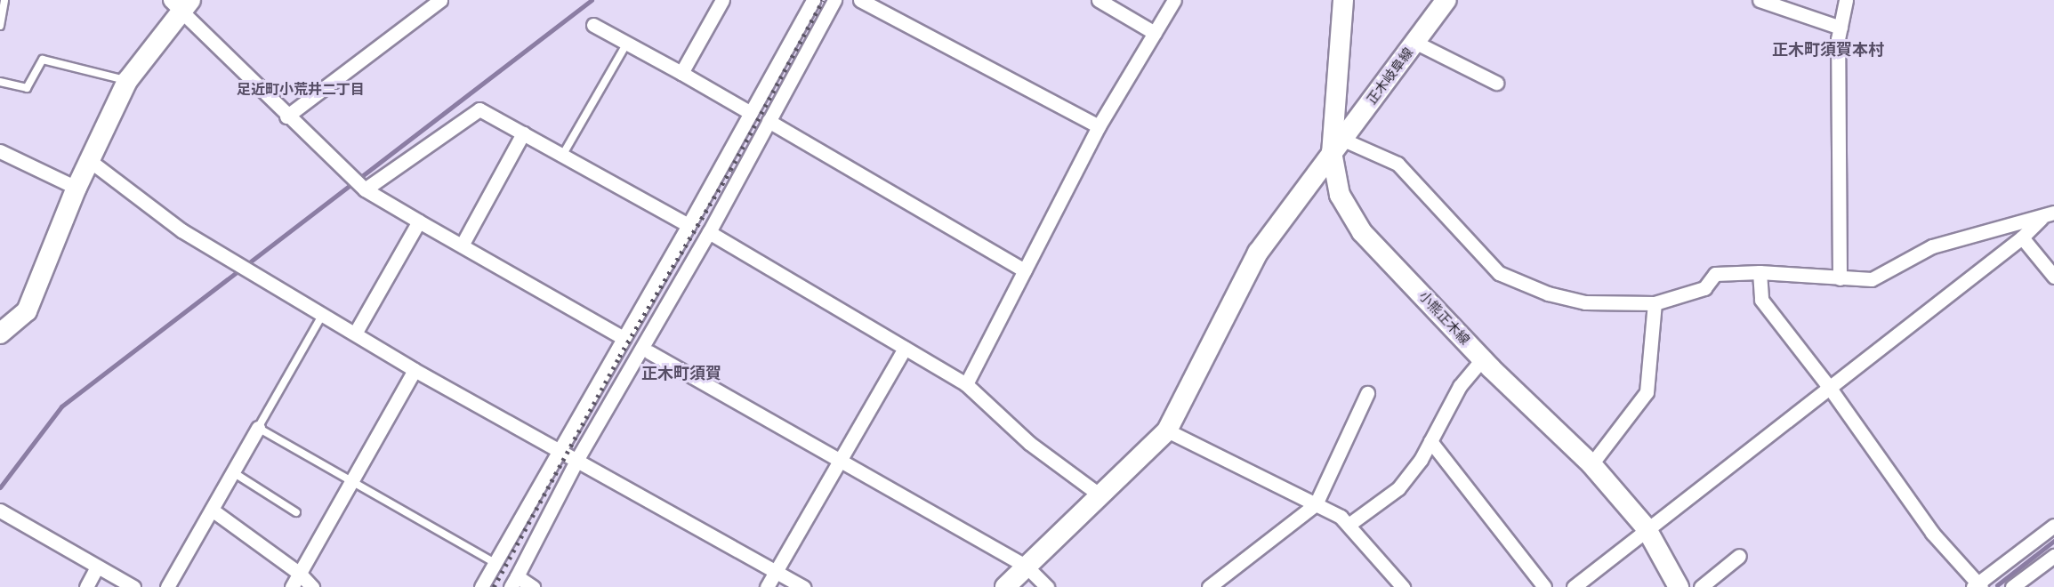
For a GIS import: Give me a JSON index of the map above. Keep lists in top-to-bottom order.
{
  "streets": {
    "street": ["正木岐阜線", "小熊正木線"]
  },
  "crossings": [
    ["正木岐阜線", "小熊正木線"]
  ],
  "districts": ["正木町須賀本村", "足近町小荒井二丁目", "正木町須賀"]
}
